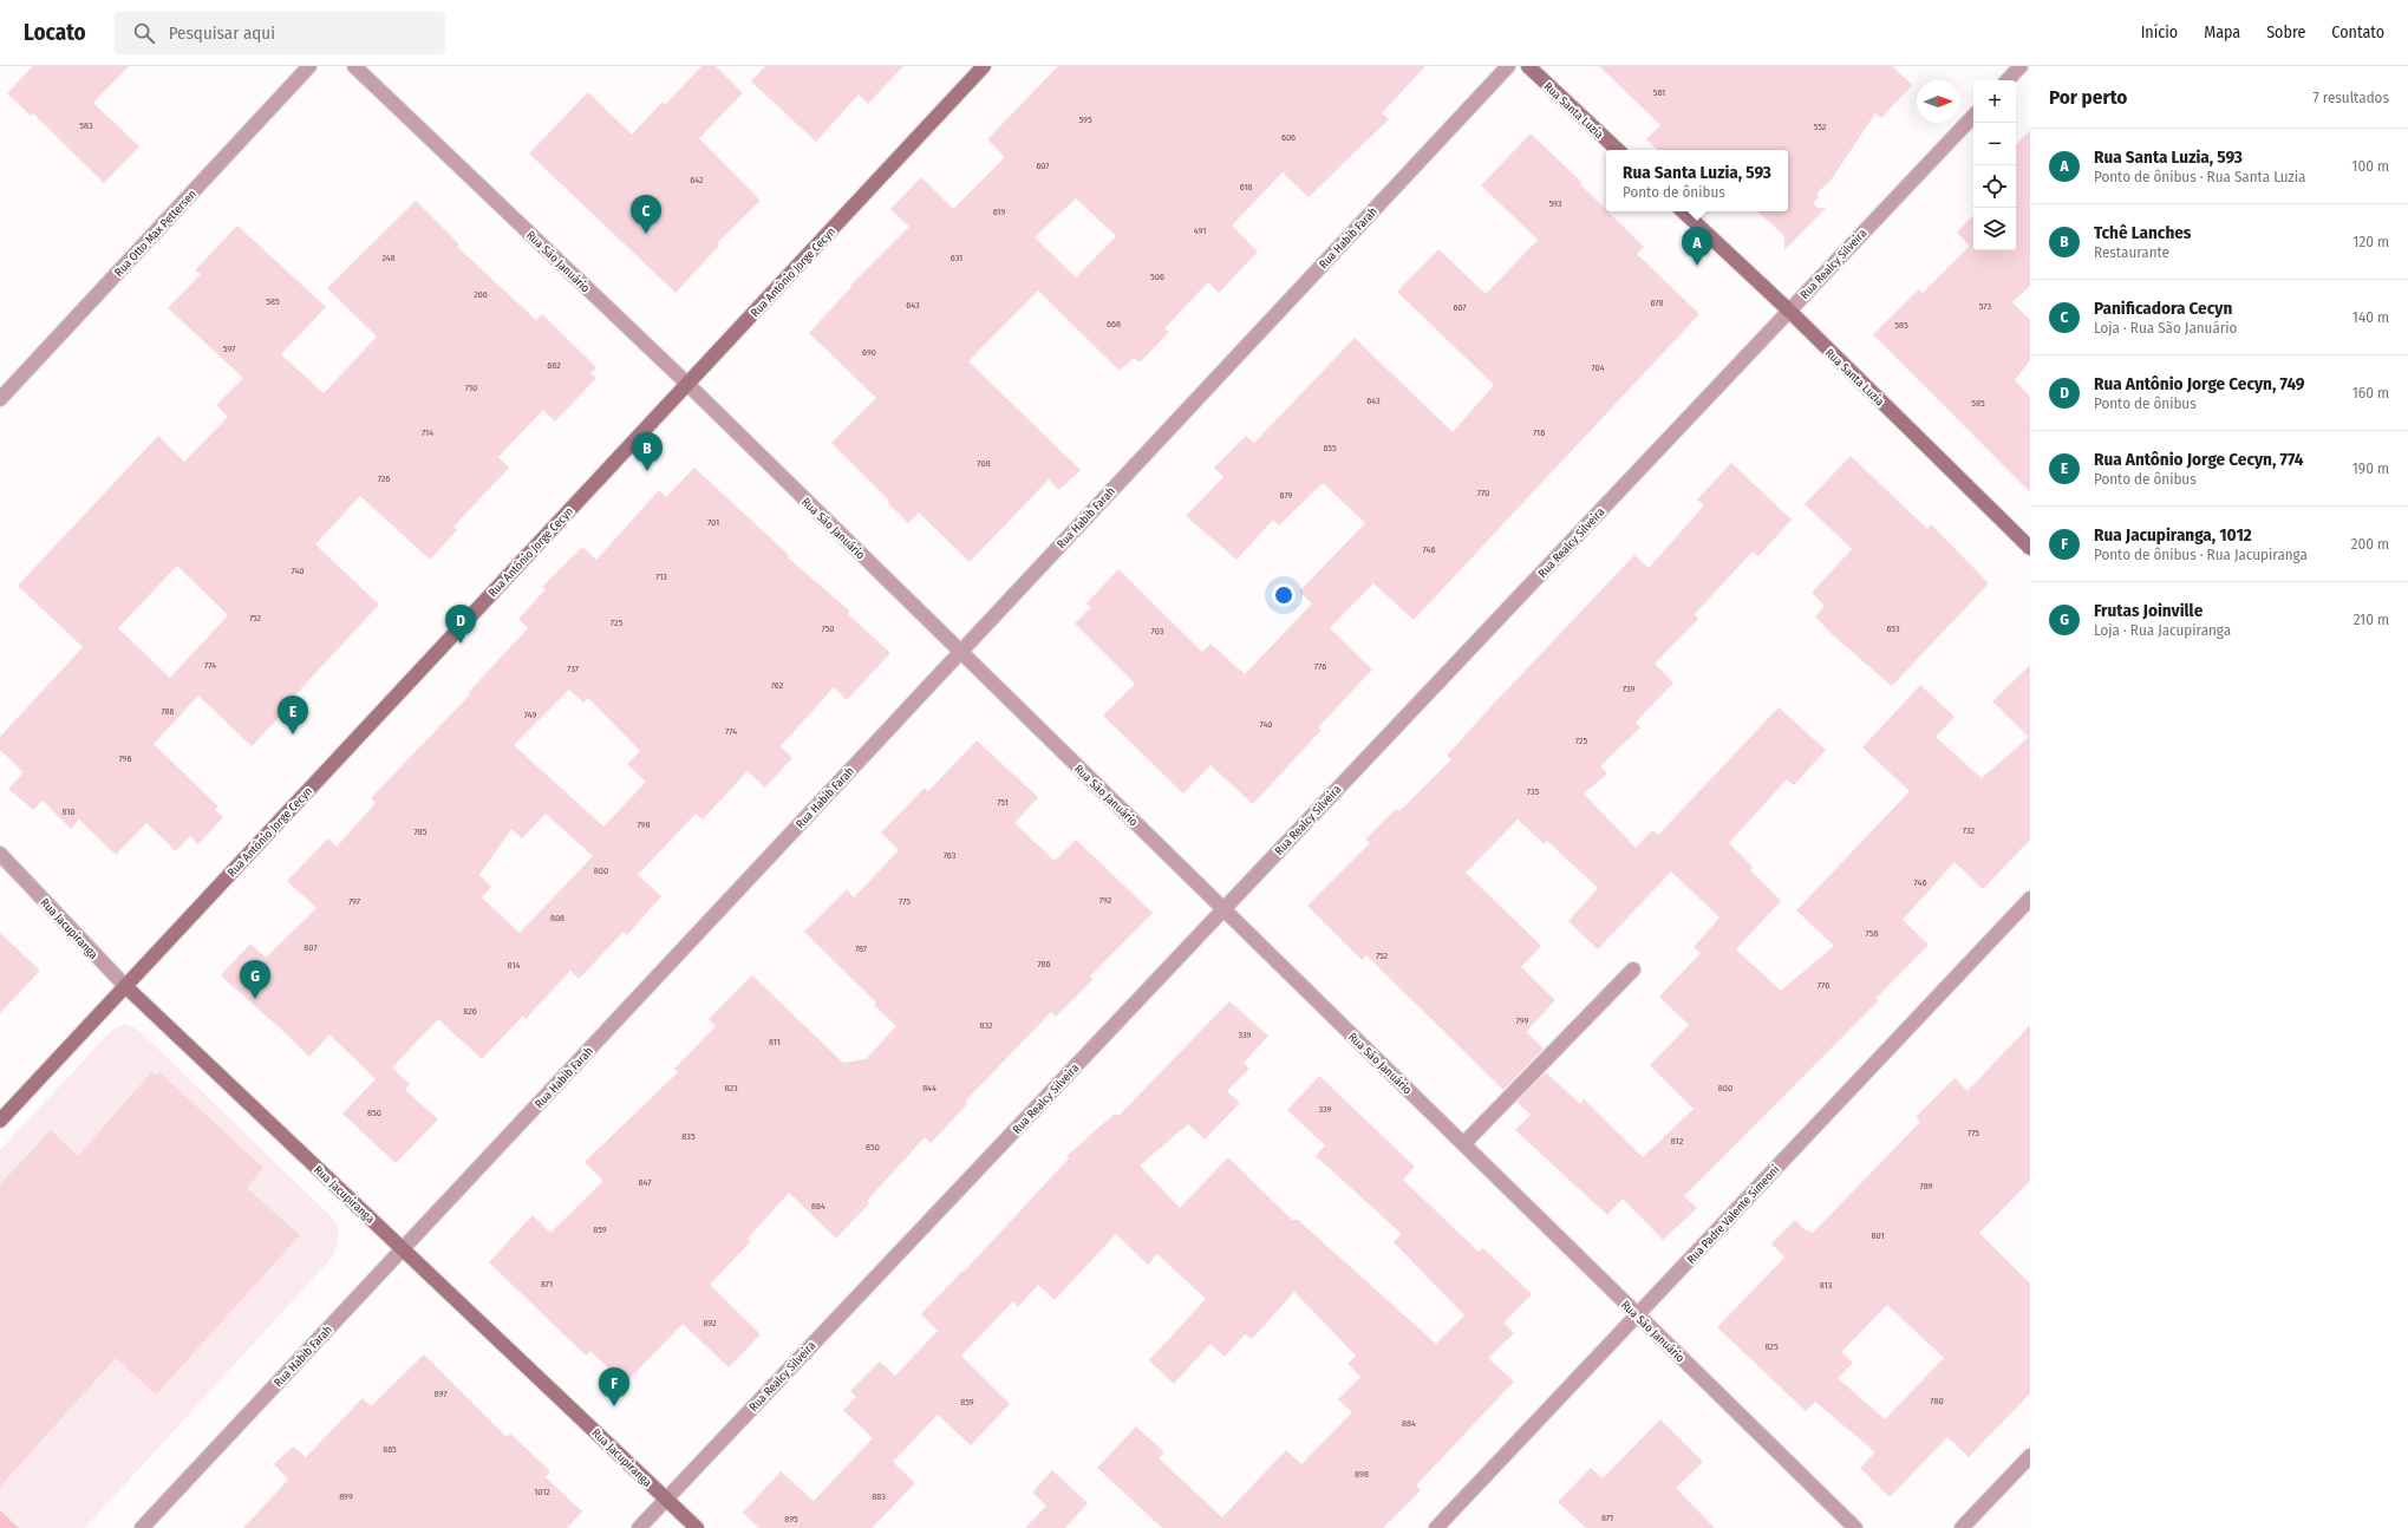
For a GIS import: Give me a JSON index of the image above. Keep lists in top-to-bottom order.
{
  "streets": {
    "street": [
      "Rua Santa Luzia",
      "Rua Otto Max Pettersen",
      "Rua Habib Farah",
      "Rua São Januário",
      "Rua Realcy Silveira",
      "Rua Antônio Jorge Cecyn",
      "Rua Jacupiranga",
      "Rua Padre Valente Simeoni"
    ]
  },
  "crossings": [
    ["Rua Santa Luzia", "Rua Realcy Silveira"],
    ["Rua Habib Farah", "Rua São Januário"],
    ["Rua Habib Farah", "Rua Jacupiranga"],
    ["Rua São Januário", "Rua Realcy Silveira"],
    ["Rua São Januário", "Rua Antônio Jorge Cecyn"],
    ["Rua São Januário", "Rua Padre Valente Simeoni"],
    ["Rua Realcy Silveira", "Rua Jacupiranga"],
    ["Rua Antônio Jorge Cecyn", "Rua Jacupiranga"]
  ],
  "house_numbers": [
    "561",
    "595",
    "583",
    "552",
    "606",
    "607",
    "642",
    "618",
    "593",
    "619",
    "491",
    "248",
    "631",
    "506",
    "266",
    "585",
    "678",
    "643",
    "573",
    "607",
    "668",
    "585",
    "597",
    "690",
    "682",
    "704",
    "710",
    "643",
    "585",
    "714",
    "716",
    "655",
    "708",
    "726",
    "770",
    "679",
    "701",
    "746",
    "740",
    "713",
    "752",
    "725",
    "750",
    "653",
    "703",
    "774",
    "776",
    "737",
    "762",
    "739",
    "786",
    "749",
    "740",
    "774",
    "725",
    "796",
    "735",
    "751",
    "810",
    "798",
    "732",
    "785",
    "763",
    "800",
    "746",
    "792",
    "797",
    "775",
    "808",
    "758",
    "807",
    "787",
    "752",
    "786",
    "814",
    "776",
    "826",
    "799",
    "832",
    "339",
    "811",
    "823",
    "844",
    "800",
    "339",
    "850",
    "775",
    "835",
    "812",
    "850",
    "847",
    "789",
    "864",
    "859",
    "801",
    "871",
    "813",
    "892",
    "825",
    "897",
    "780",
    "859",
    "884",
    "865",
    "898",
    "1012",
    "899",
    "883",
    "871",
    "895"
  ],
  "north": "right",
  "page": {
    "header": "Locato",
    "search": "Pesquisar aqui",
    "nav": [
      "Início",
      "Mapa",
      "Sobre",
      "Contato"
    ],
    "heading": ["Por perto", "7 resultados"],
    "map_buttons": ["+", "−"],
    "list": [
      {
        "mark": "A",
        "name": "Rua Santa Luzia, 593",
        "note": "Ponto de ônibus · Rua Santa Luzia",
        "value": "100 m"
      },
      {
        "mark": "B",
        "name": "Tchê Lanches",
        "note": "Restaurante",
        "value": "120 m"
      },
      {
        "mark": "C",
        "name": "Panificadora Cecyn",
        "note": "Loja · Rua São Januário",
        "value": "140 m"
      },
      {
        "mark": "D",
        "name": "Rua Antônio Jorge Cecyn, 749",
        "note": "Ponto de ônibus",
        "value": "160 m"
      },
      {
        "mark": "E",
        "name": "Rua Antônio Jorge Cecyn, 774",
        "note": "Ponto de ônibus",
        "value": "190 m"
      },
      {
        "mark": "F",
        "name": "Rua Jacupiranga, 1012",
        "note": "Ponto de ônibus · Rua Jacupiranga",
        "value": "200 m"
      },
      {
        "mark": "G",
        "name": "Frutas Joinville",
        "note": "Loja · Rua Jacupiranga",
        "value": "210 m"
      }
    ],
    "popup": ["Rua Santa Luzia, 593", "Ponto de ônibus"],
    "pins": [
      "C",
      "A",
      "B",
      "D",
      "E",
      "G",
      "F"
    ]
  }
}
